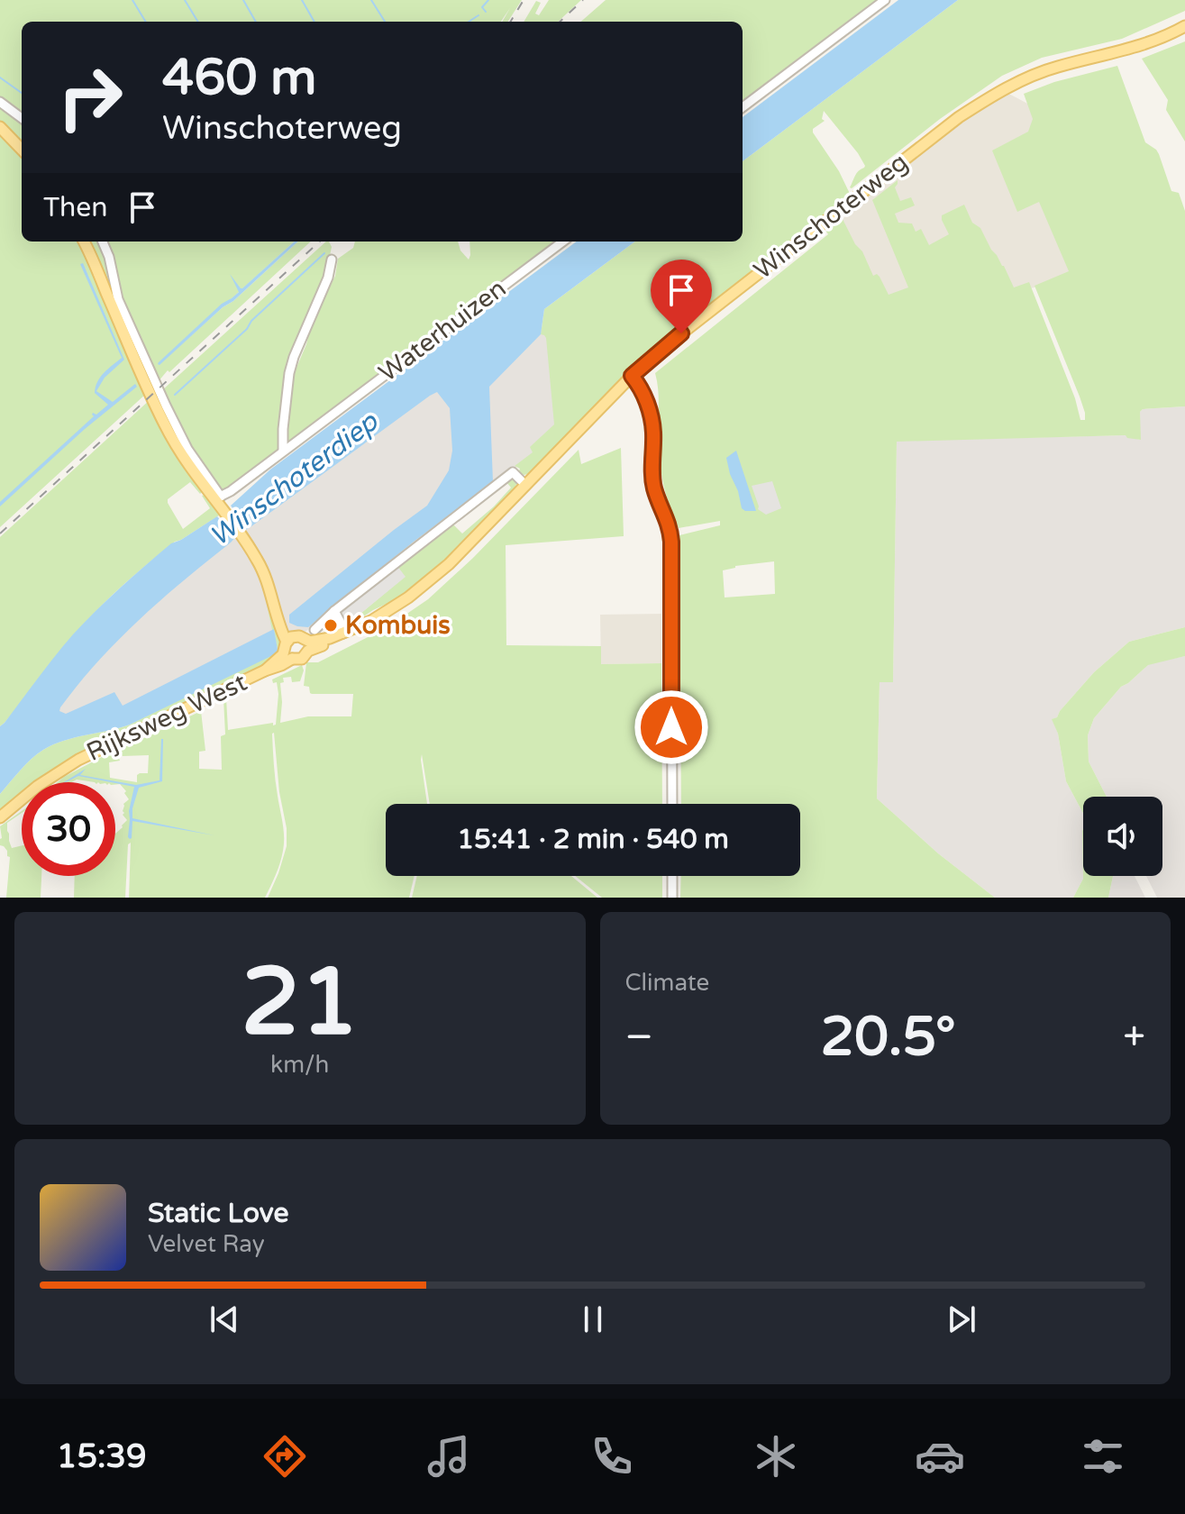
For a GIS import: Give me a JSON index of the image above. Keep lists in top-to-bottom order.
{
  "streets": {
    "main road": ["Winschoterweg", "Rijksweg West"],
    "street": ["Waterhuizen"]
  },
  "crossings": [
    ["Winschoterweg", "Rijksweg West"]
  ],
  "water": ["Winschoterdiep"],
  "places": ["Kombuis"],
  "page": {
    "turn": ["460 m", "Winschoterweg"],
    "then": "Then",
    "limit": "30",
    "trip": "15:41 · 2 min · 540 m",
    "tile": [
      ["21", "km/h"],
      "Climate"
    ],
    "heat": ["−", "20.5°", "+"],
    "song": ["Static Love", "Velvet Ray"],
    "tabs": "15:39"
  }
}
